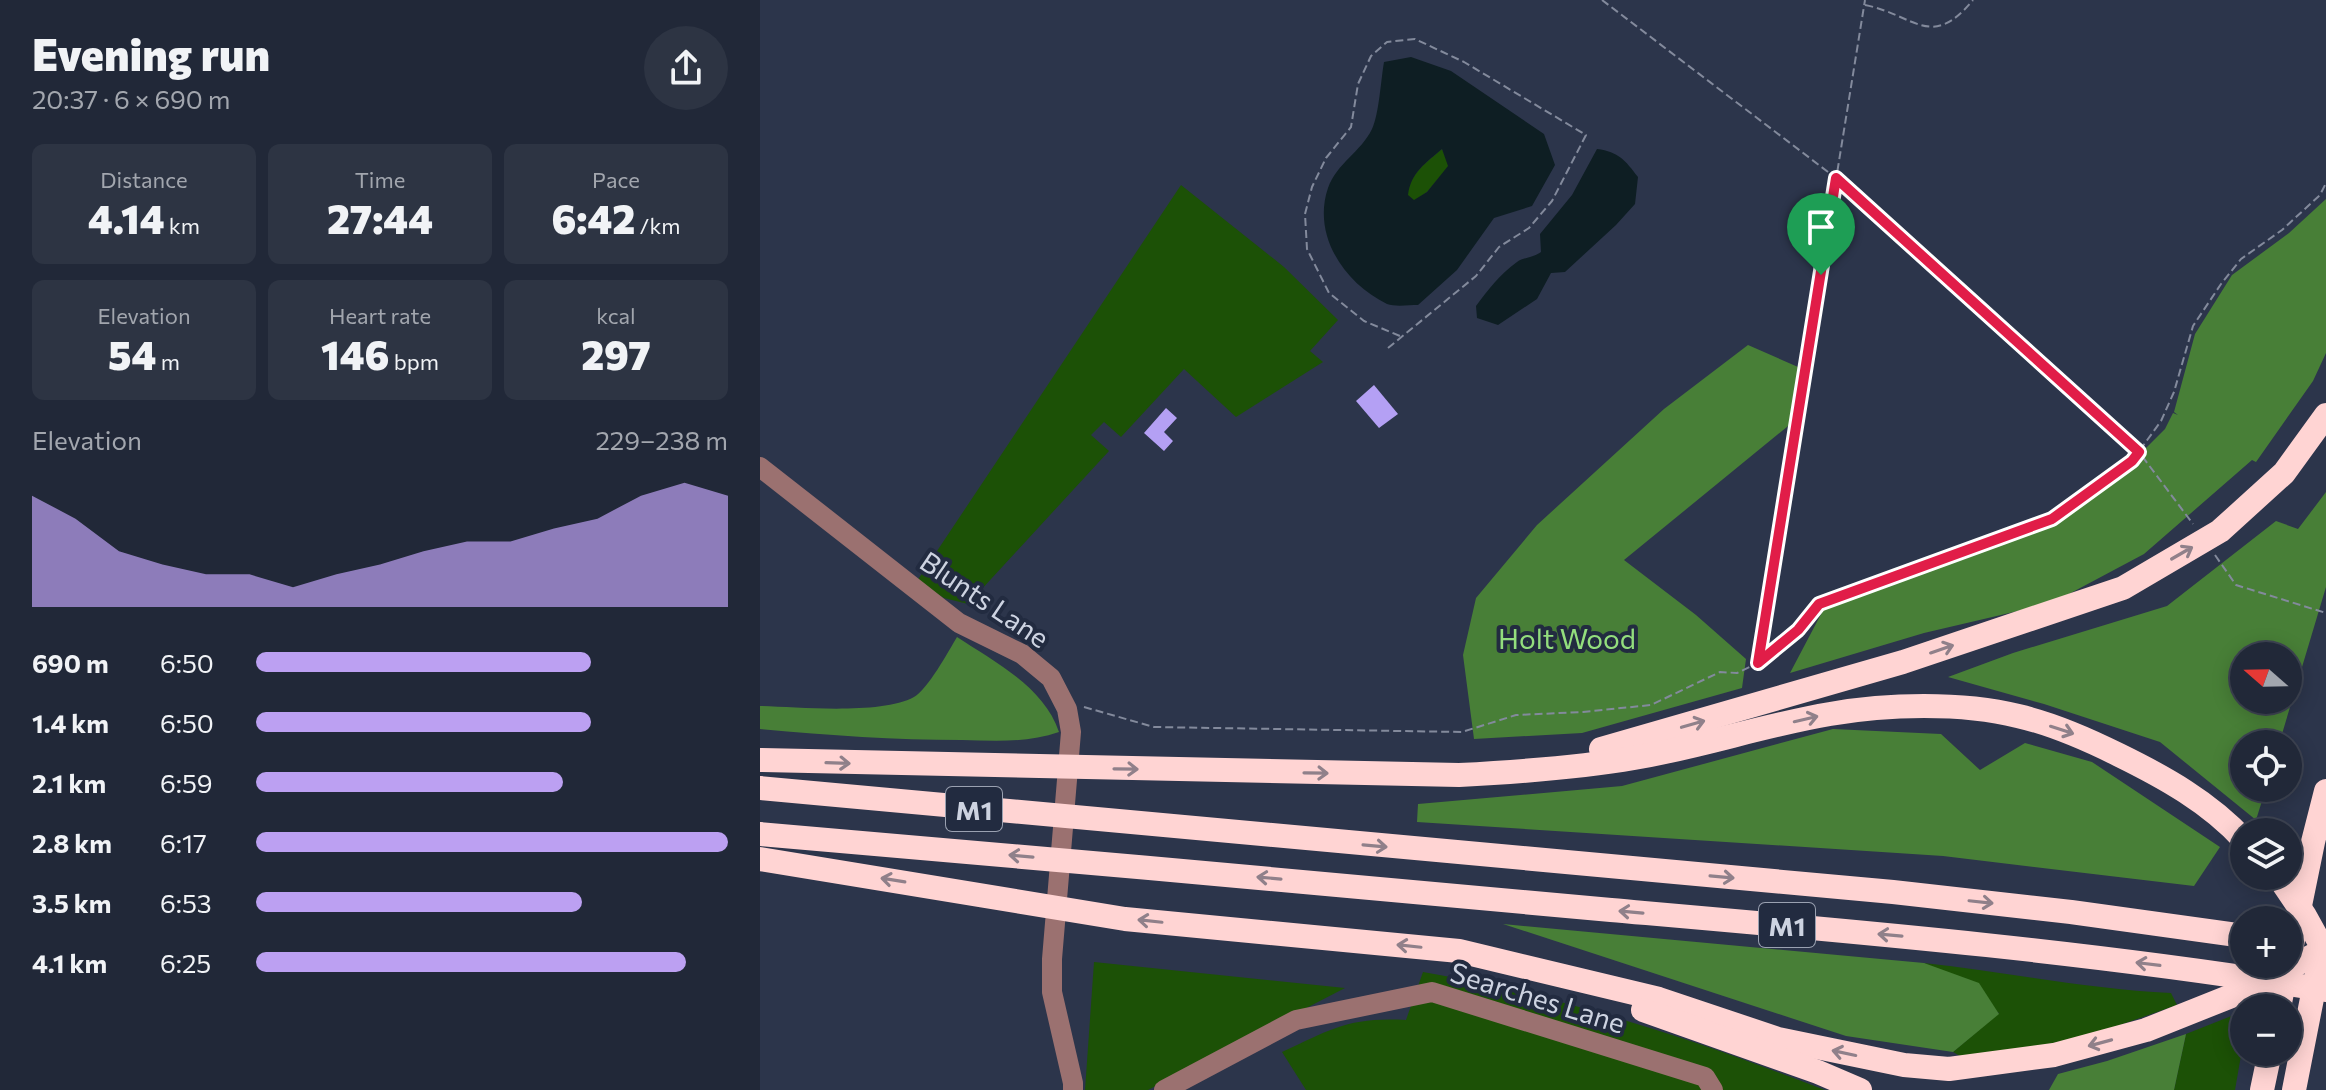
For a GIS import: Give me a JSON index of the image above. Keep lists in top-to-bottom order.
{
  "streets": {
    "highway": ["M1"],
    "street": ["Blunts Lane", "Searches Lane"]
  },
  "parks": ["Holt Wood"],
  "north": "left",
  "page": {
    "heading": ["Evening run", "20:37 · 6 × 690 m"],
    "stats": [
      ["Distance", "4.14 km"],
      ["Time", "27:44"],
      ["Pace", "6:42 /km"],
      ["Elevation", "54 m"],
      ["Heart rate", "146 bpm"],
      ["kcal", "297"]
    ],
    "chart": ["Elevation", "229–238 m"],
    "list": [
      {
        "name": "690 m",
        "note": "6:50"
      },
      {
        "name": "1.4 km",
        "note": "6:50"
      },
      {
        "name": "2.1 km",
        "note": "6:59"
      },
      {
        "name": "2.8 km",
        "note": "6:17"
      },
      {
        "name": "3.5 km",
        "note": "6:53"
      },
      {
        "name": "4.1 km",
        "note": "6:25"
      }
    ],
    "map_buttons": ["+", "−"]
  }
}
